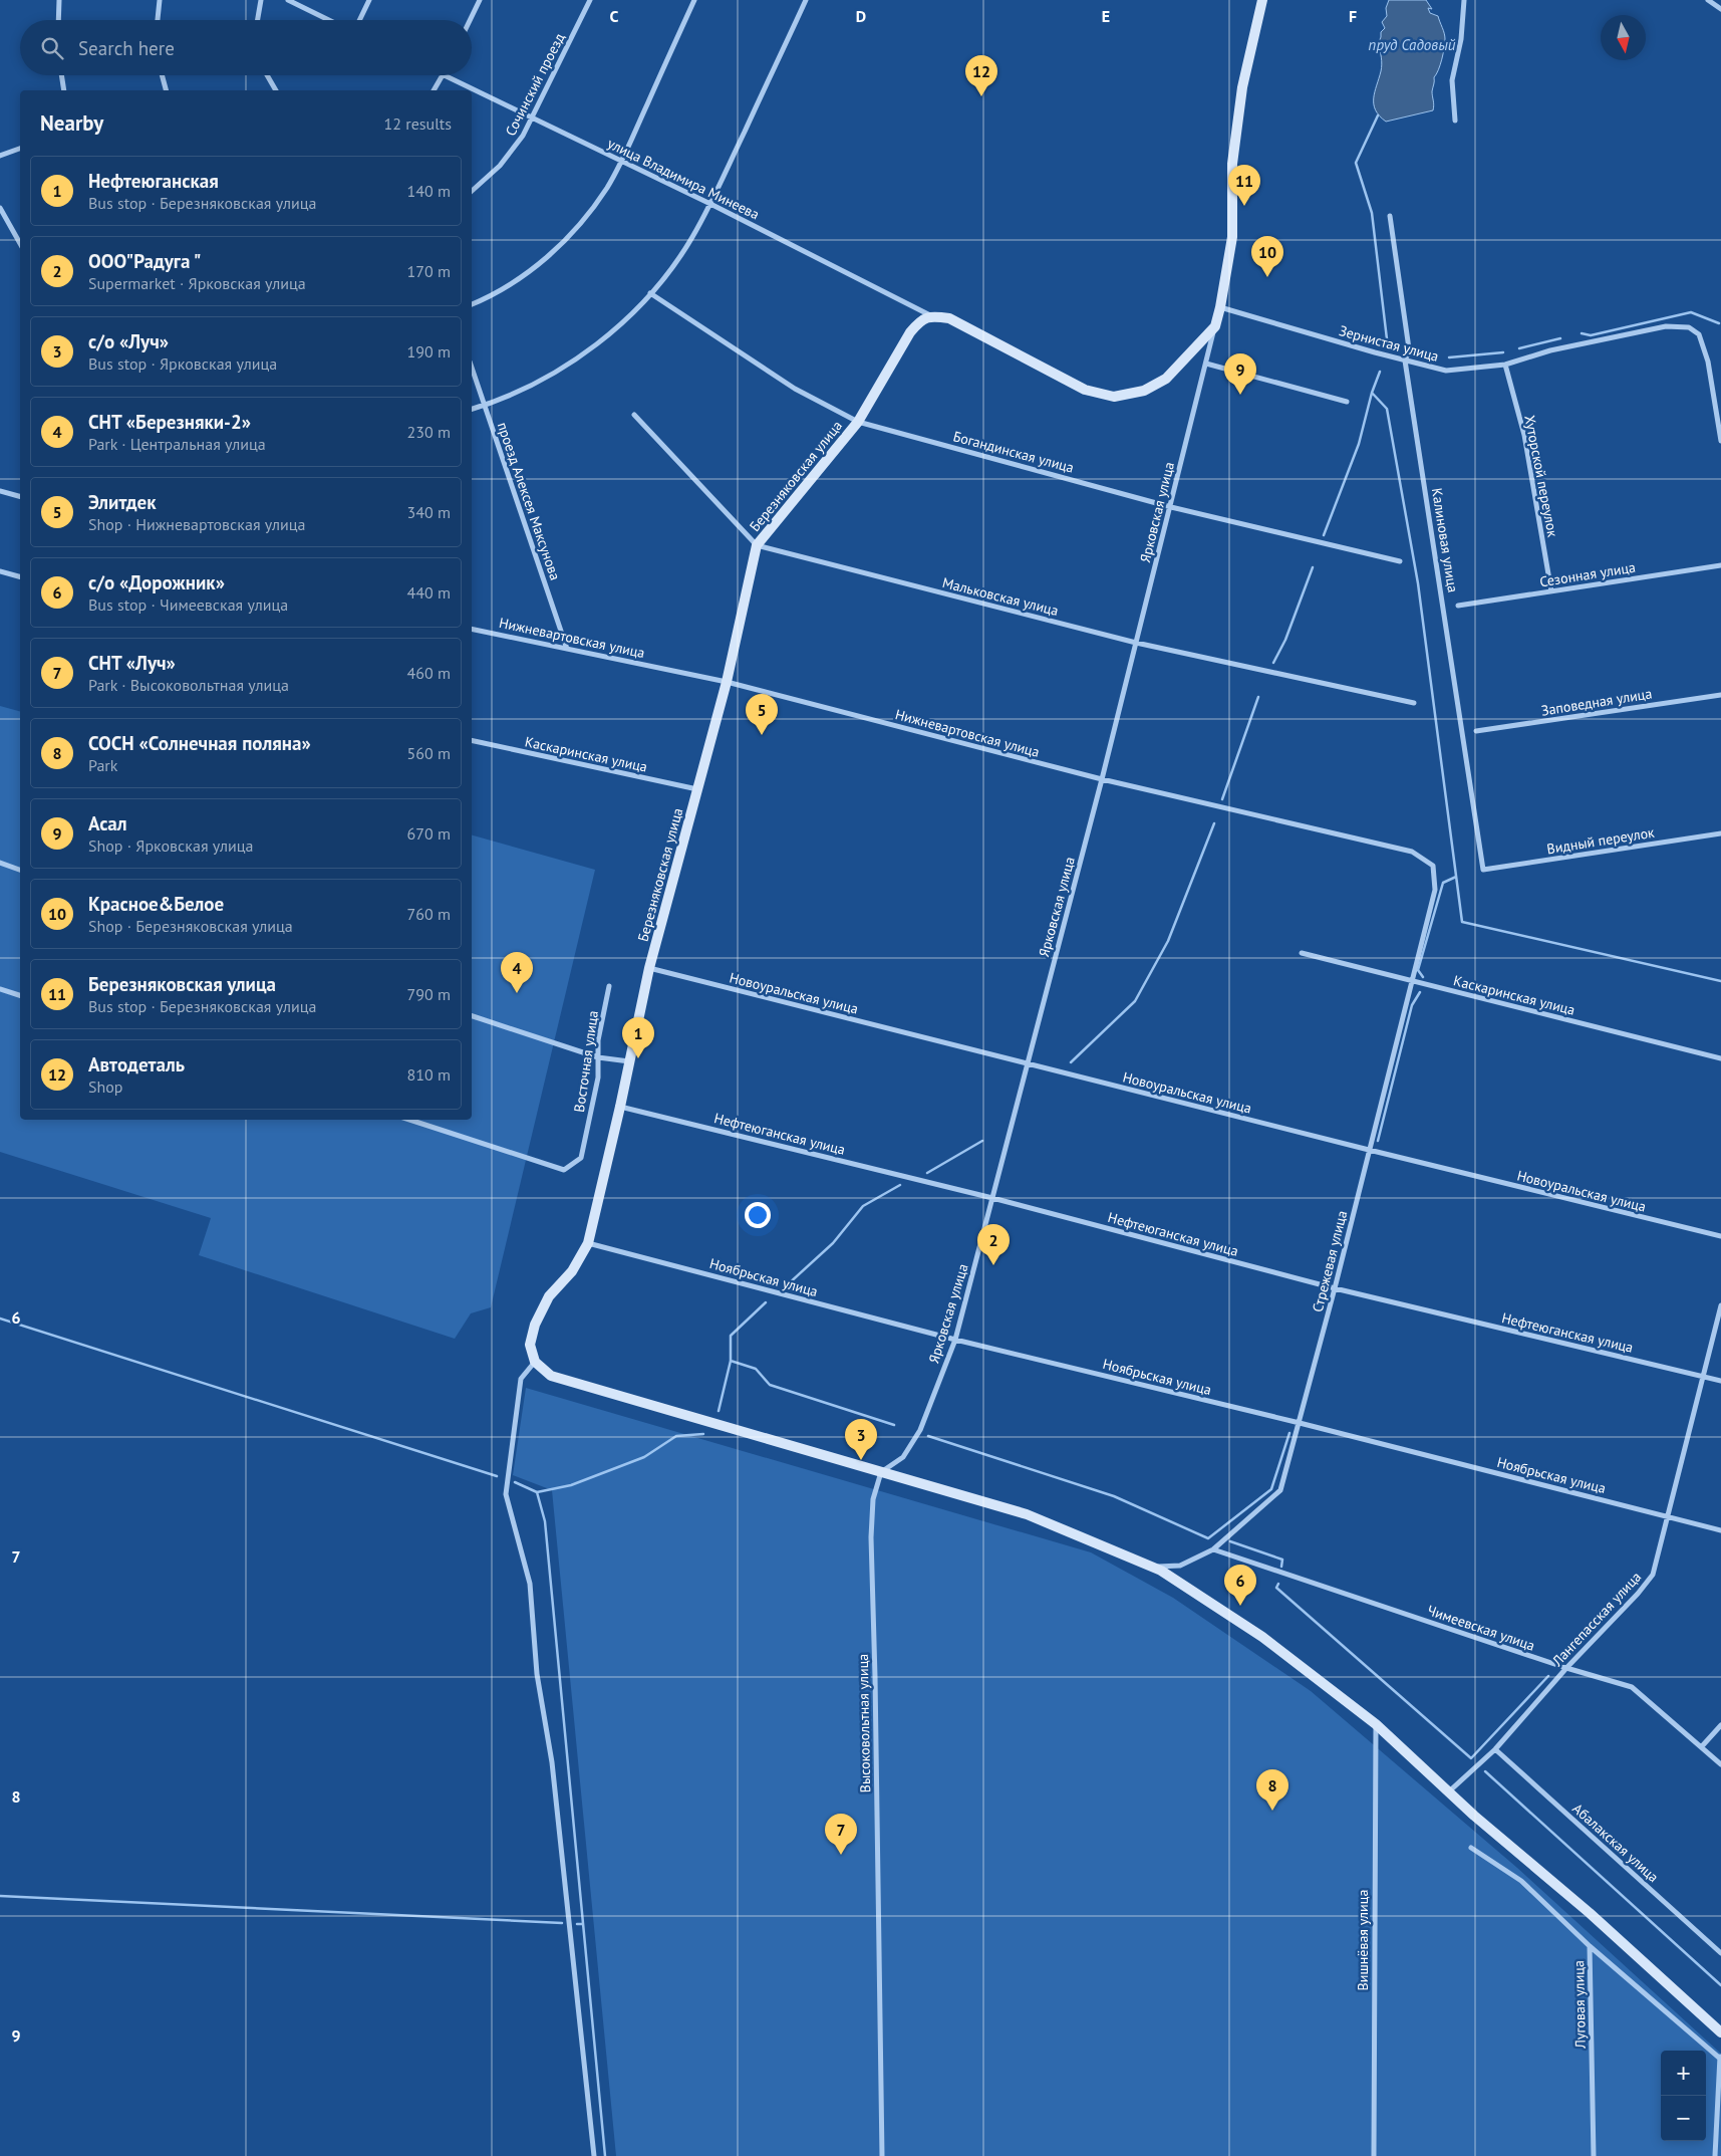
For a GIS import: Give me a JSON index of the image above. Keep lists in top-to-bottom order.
{
  "streets": {
    "street": [
      "Сочинский проезд",
      "улица Владимира Минеева",
      "Зернистая улица",
      "Богандинская улица",
      "Березняковская улица",
      "Хуторской переулок",
      "проезд Алексея Максунова",
      "Ярковская улица",
      "Калиновая улица",
      "Сезонная улица",
      "Мальковская улица",
      "Нижневартовская улица",
      "Заповедная улица",
      "Каскаринская улица",
      "Видный переулок",
      "Новоуральская улица",
      "Восточная улица",
      "Нефтеюганская улица",
      "Стрежевая улица",
      "Ноябрьская улица",
      "Лангепасская улица",
      "Чимеевская улица",
      "Высоковольтная улица",
      "Абалакская улица",
      "Вишнёвая улица",
      "Луговая улица"
    ]
  },
  "crossings": [
    ["Сочинский проезд", "улица Владимира Минеева"],
    ["улица Владимира Минеева", "Березняковская улица"],
    ["Зернистая улица", "Хуторской переулок"],
    ["Зернистая улица", "Калиновая улица"],
    ["Богандинская улица", "Березняковская улица"],
    ["Богандинская улица", "Ярковская улица"],
    ["Березняковская улица", "Мальковская улица"],
    ["Березняковская улица", "Нижневартовская улица"],
    ["Березняковская улица", "Каскаринская улица"],
    ["Березняковская улица", "Новоуральская улица"],
    ["Березняковская улица", "Нефтеюганская улица"],
    ["Березняковская улица", "Ноябрьская улица"],
    ["Хуторской переулок", "Сезонная улица"],
    ["проезд Алексея Максунова", "Нижневартовская улица"],
    ["Ярковская улица", "Мальковская улица"],
    ["Ярковская улица", "Нижневартовская улица"],
    ["Ярковская улица", "Новоуральская улица"],
    ["Ярковская улица", "Нефтеюганская улица"],
    ["Ярковская улица", "Ноябрьская улица"],
    ["Ярковская улица", "Высоковольтная улица"],
    ["Калиновая улица", "Видный переулок"],
    ["Нижневартовская улица", "Стрежевая улица"],
    ["Каскаринская улица", "Стрежевая улица"],
    ["Новоуральская улица", "Стрежевая улица"],
    ["Нефтеюганская улица", "Стрежевая улица"],
    ["Нефтеюганская улица", "Лангепасская улица"],
    ["Стрежевая улица", "Ноябрьская улица"],
    ["Стрежевая улица", "Чимеевская улица"],
    ["Ноябрьская улица", "Лангепасская улица"],
    ["Лангепасская улица", "Чимеевская улица"],
    ["Лангепасская улица", "Абалакская улица"]
  ],
  "water": ["пруд Садовый"],
  "north": "bottom",
  "page": {
    "search": "Search here",
    "pins": [
      "12",
      "11",
      "10",
      "9",
      "5",
      "4",
      "1",
      "2",
      "3",
      "6",
      "8",
      "7"
    ],
    "heading": ["Nearby", "12 results"],
    "list": [
      {
        "mark": "1",
        "name": "Нефтеюганская",
        "note": "Bus stop · Березняковская улица",
        "value": "140 m"
      },
      {
        "mark": "2",
        "name": "ООО\"Радуга \"",
        "note": "Supermarket · Ярковская улица",
        "value": "170 m"
      },
      {
        "mark": "3",
        "name": "с/о «Луч»",
        "note": "Bus stop · Ярковская улица",
        "value": "190 m"
      },
      {
        "mark": "4",
        "name": "СНТ «Березняки-2»",
        "note": "Park · Центральная улица",
        "value": "230 m"
      },
      {
        "mark": "5",
        "name": "Элитдек",
        "note": "Shop · Нижневартовская улица",
        "value": "340 m"
      },
      {
        "mark": "6",
        "name": "с/о «Дорожник»",
        "note": "Bus stop · Чимеевская улица",
        "value": "440 m"
      },
      {
        "mark": "7",
        "name": "СНТ «Луч»",
        "note": "Park · Высоковольтная улица",
        "value": "460 m"
      },
      {
        "mark": "8",
        "name": "СОСН «Солнечная поляна»",
        "note": "Park",
        "value": "560 m"
      },
      {
        "mark": "9",
        "name": "Асал",
        "note": "Shop · Ярковская улица",
        "value": "670 m"
      },
      {
        "mark": "10",
        "name": "Красное&Белое",
        "note": "Shop · Березняковская улица",
        "value": "760 m"
      },
      {
        "mark": "11",
        "name": "Березняковская улица",
        "note": "Bus stop · Березняковская улица",
        "value": "790 m"
      },
      {
        "mark": "12",
        "name": "Автодеталь",
        "note": "Shop",
        "value": "810 m"
      }
    ],
    "map_buttons": ["+", "−"]
  },
  "grid": {
    "columns": [
      "C",
      "D",
      "E",
      "F"
    ],
    "rows": [
      "6",
      "7",
      "8",
      "9"
    ]
  }
}
